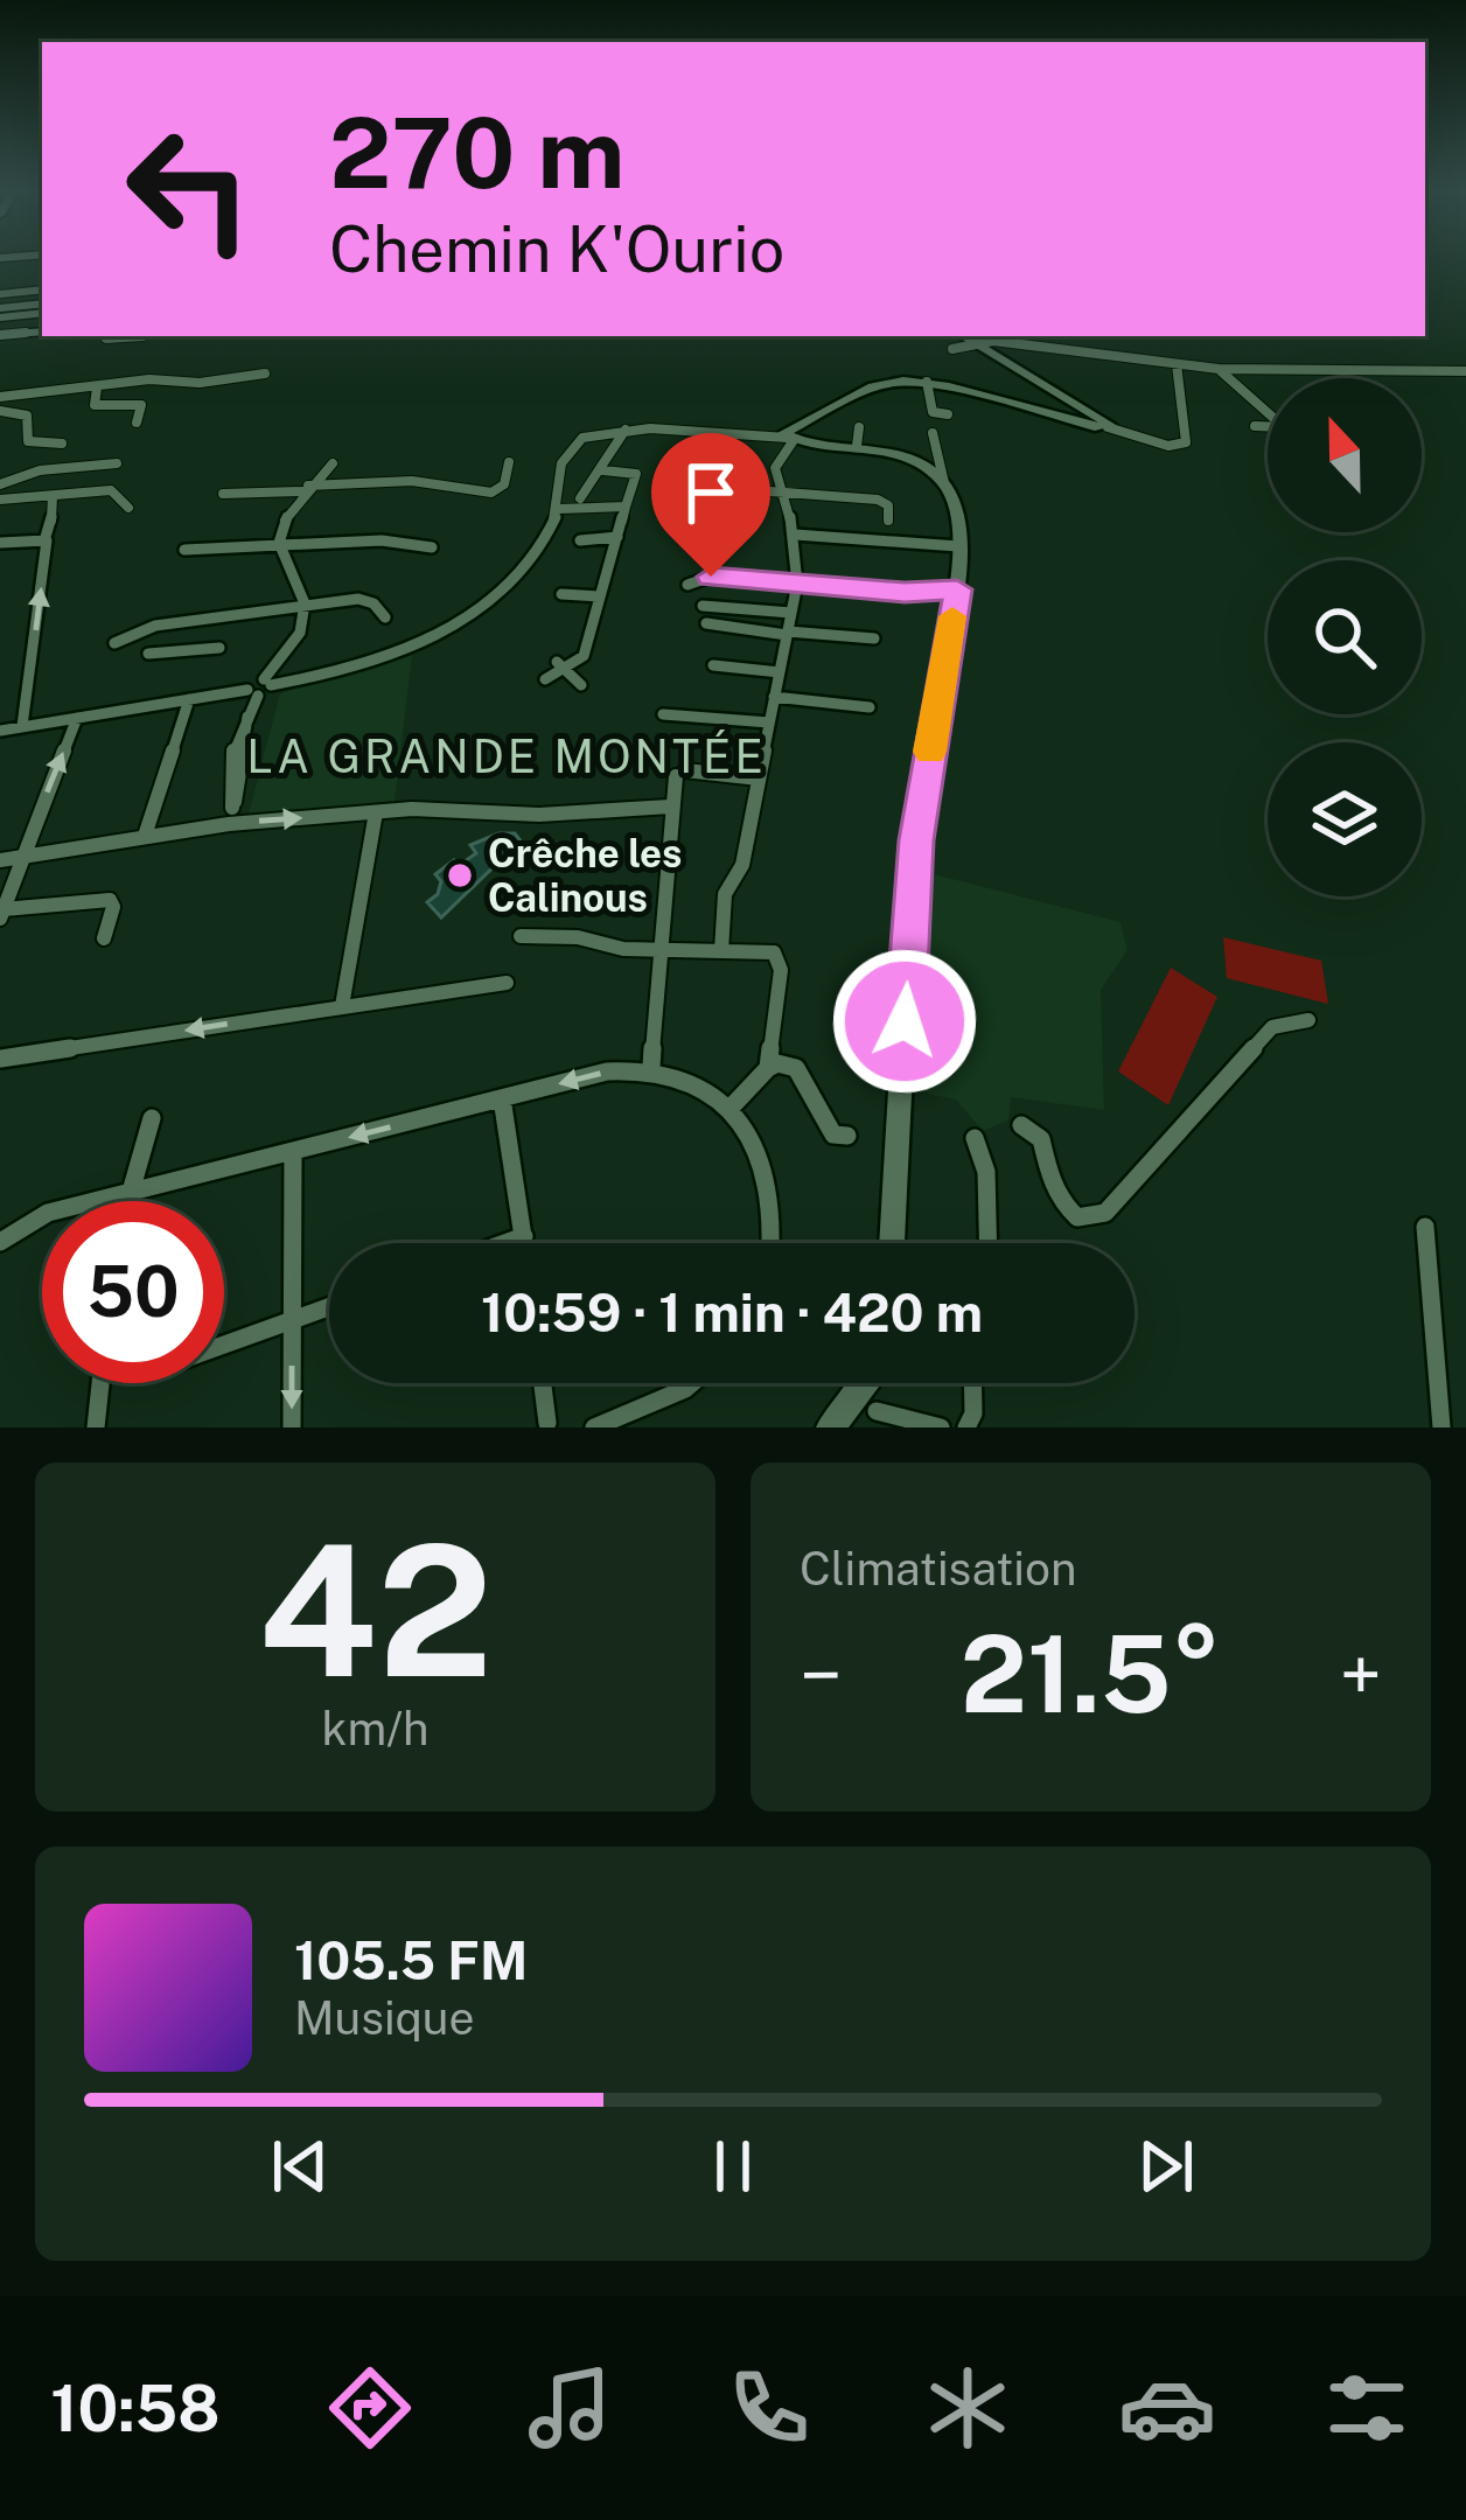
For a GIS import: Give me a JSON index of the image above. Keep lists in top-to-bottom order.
{
  "districts": ["LA GRANDE MONTÉE"],
  "places": ["Crêche les Calinous"],
  "north": "top",
  "page": {
    "turn": ["270 m", "Chemin K'Ourio"],
    "limit": "50",
    "trip": "10:59 · 1 min · 420 m",
    "tile": [
      ["42", "km/h"],
      "Climatisation"
    ],
    "heat": ["−", "21.5°", "+"],
    "song": ["105.5 FM", "Musique"],
    "tabs": "10:58"
  }
}
